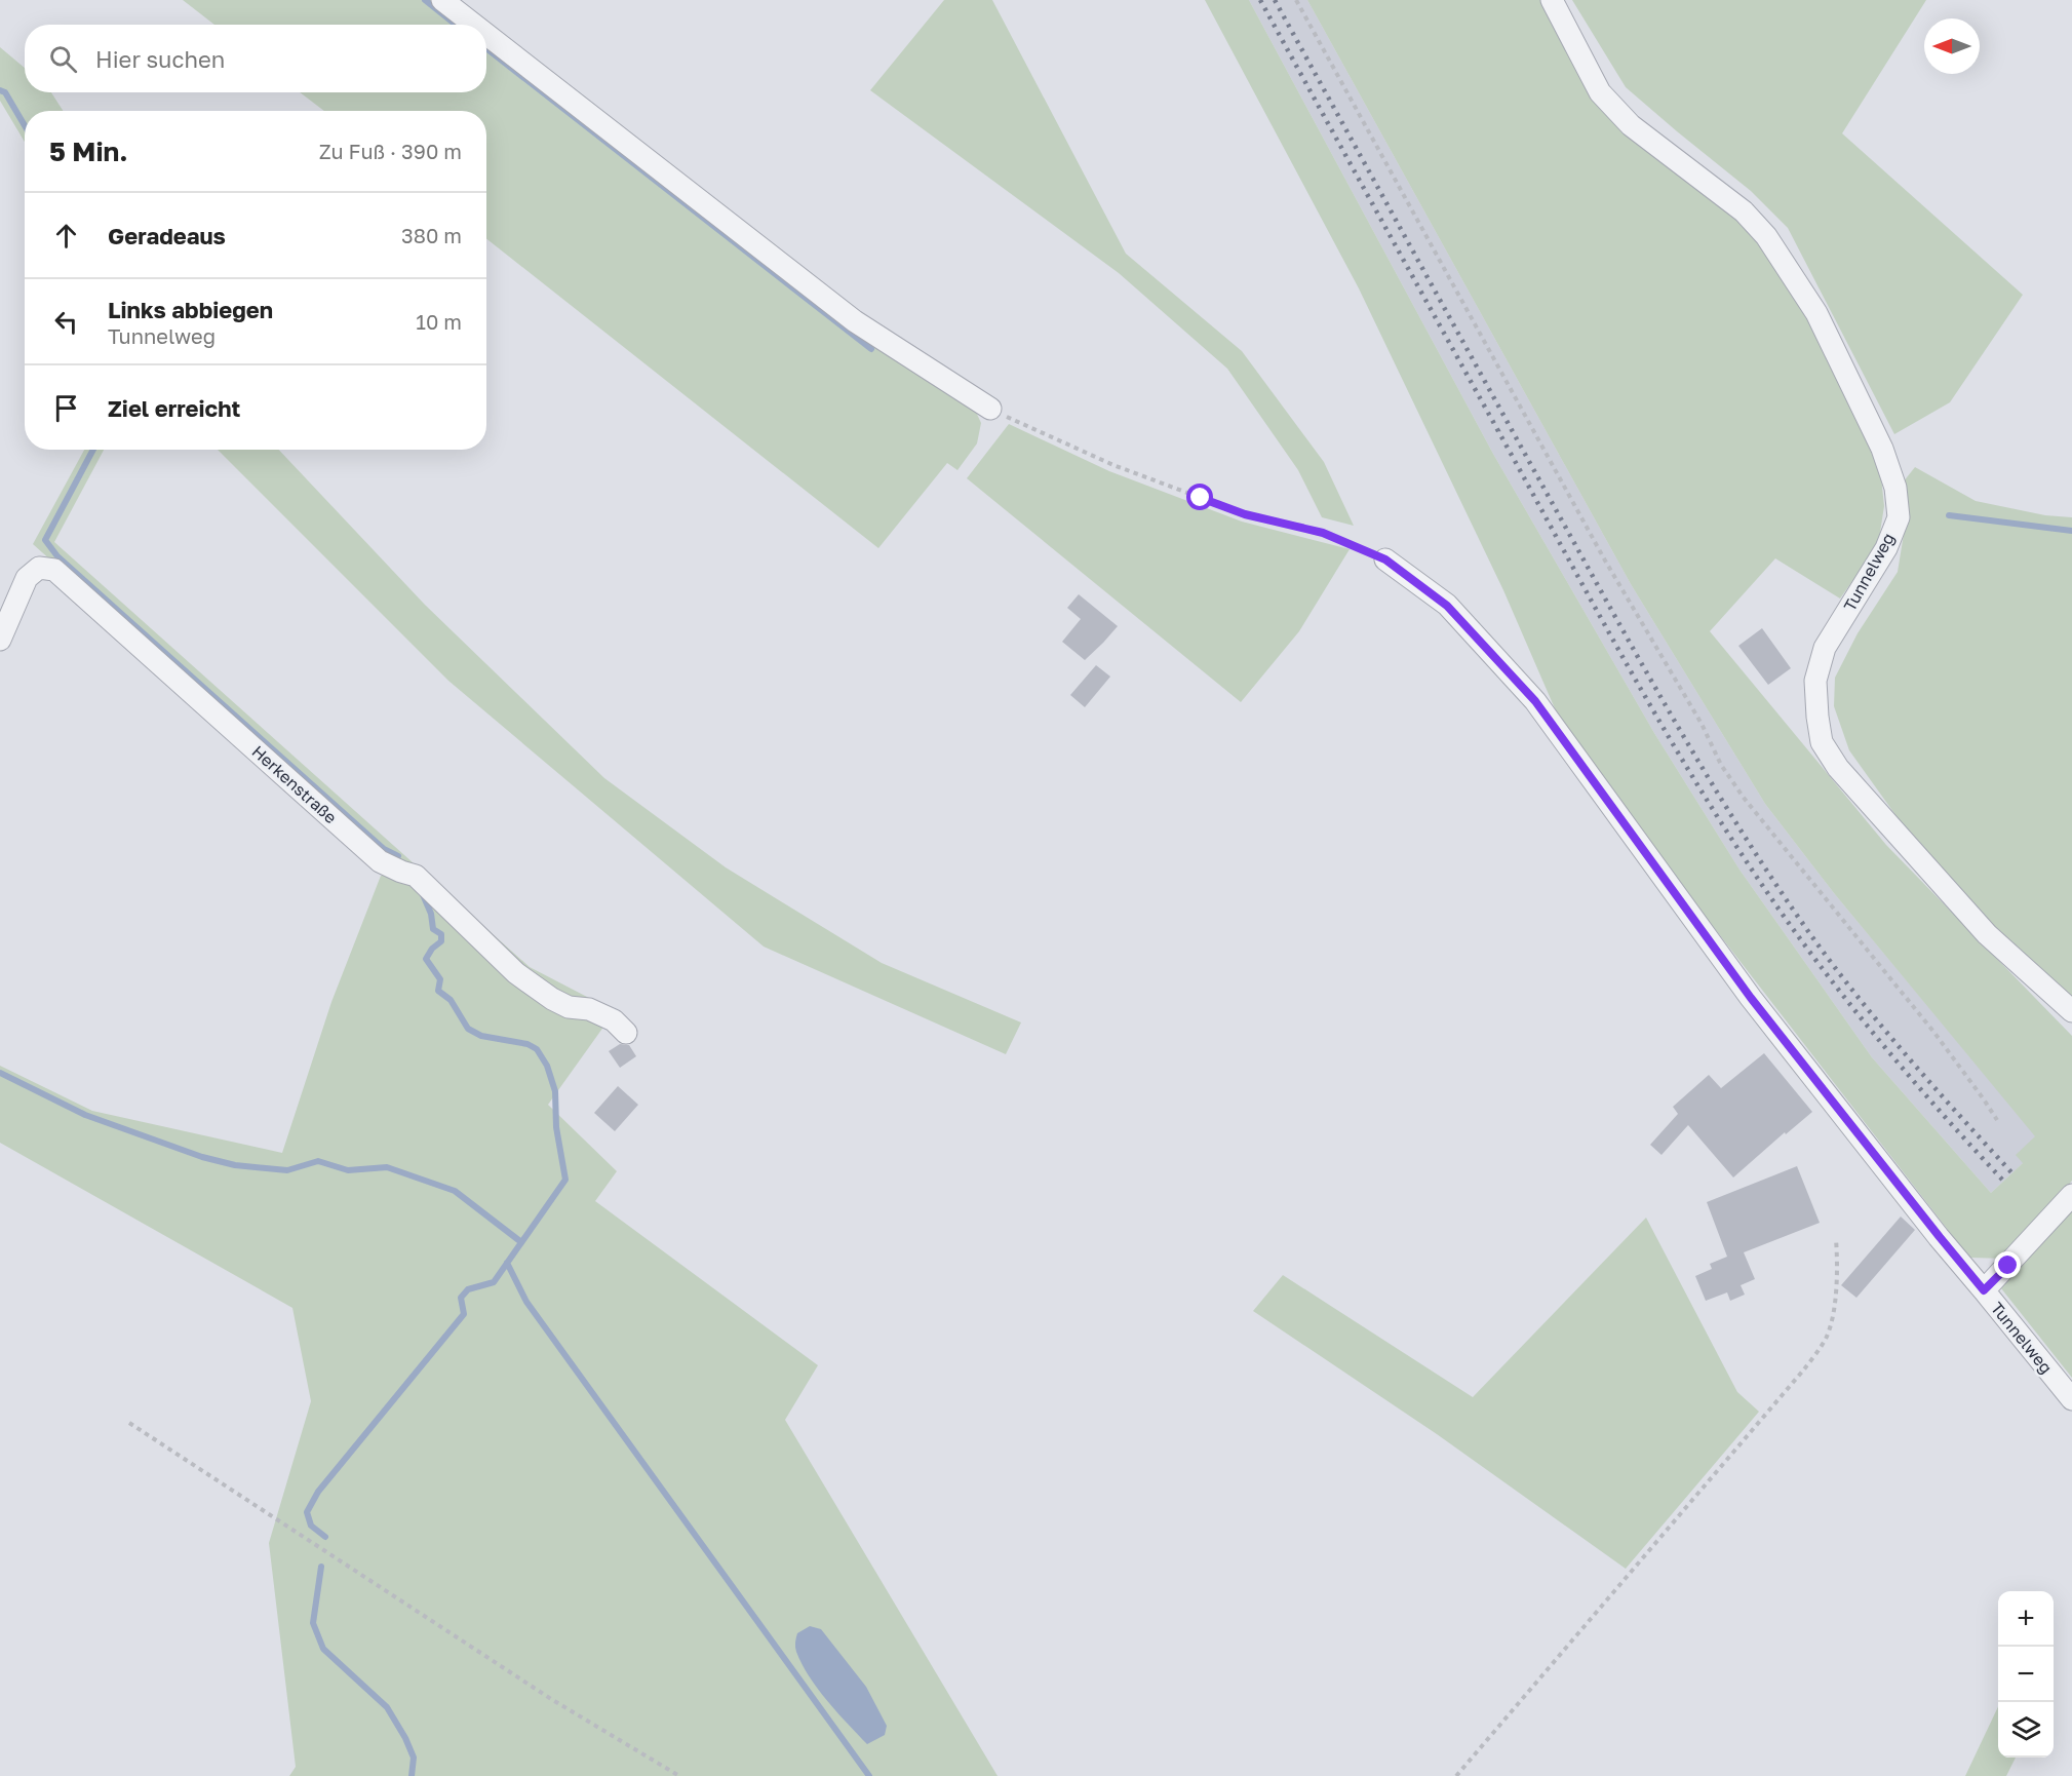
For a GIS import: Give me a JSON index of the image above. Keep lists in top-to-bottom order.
{
  "streets": {
    "street": ["Tunnelweg", "Herkenstraße"]
  },
  "north": "left",
  "page": {
    "search": "Hier suchen",
    "heading": ["5 Min.", "Zu Fuß · 390 m"],
    "list": [
      ["Geradeaus", "380 m"],
      ["Links abbiegen", "Tunnelweg", "10 m"],
      "Ziel erreicht"
    ],
    "map_buttons": ["+", "−"]
  }
}
